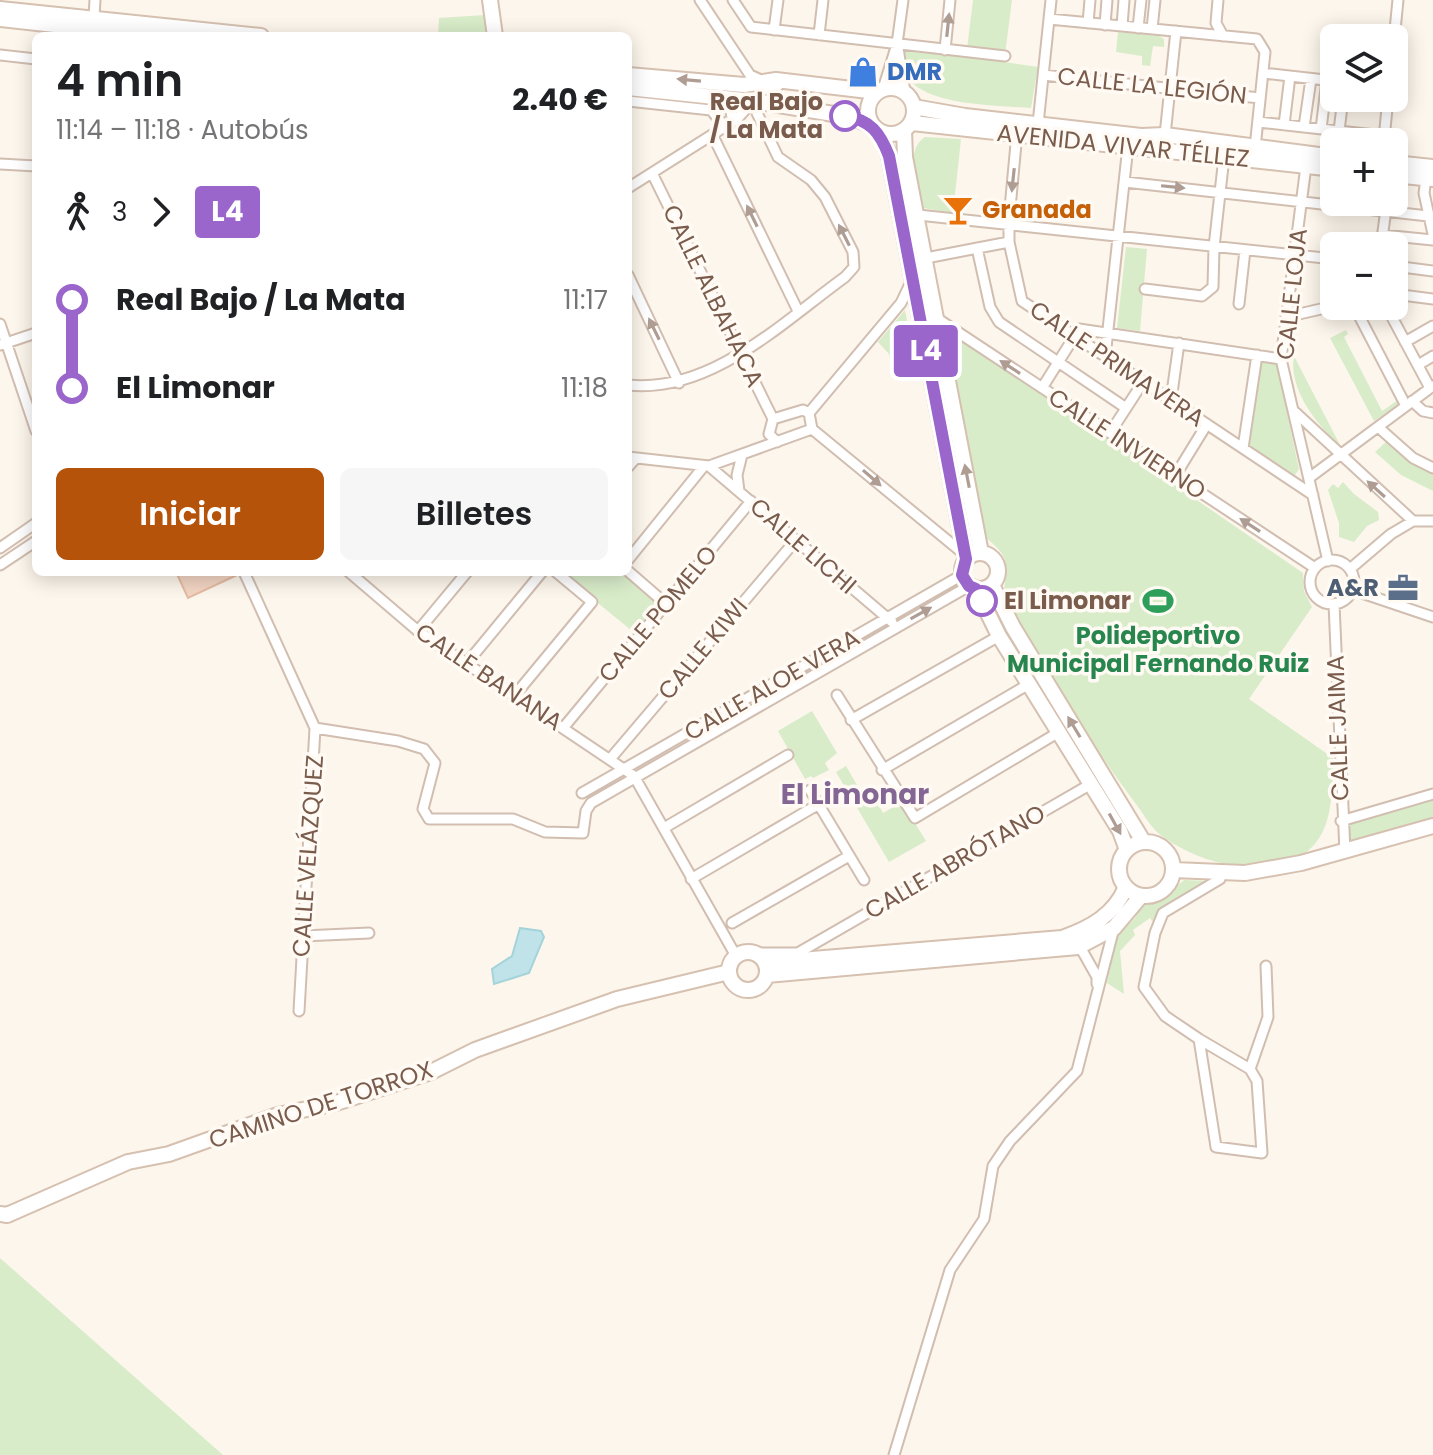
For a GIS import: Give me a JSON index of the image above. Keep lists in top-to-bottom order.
{
  "streets": {
    "street": [
      "CALLE LA LEGIÓN",
      "AVENIDA VIVAR TÉLLEZ",
      "CALLE LOJA",
      "CALLE ALBAHACA",
      "CALLE PRIMAVERA",
      "CALLE INVIERNO",
      "CALLE LICHI",
      "CALLE POMELO",
      "CALLE KIWI",
      "CALLE BANANA",
      "CALLE ALOE VERA",
      "CALLE JAIMA",
      "CALLE VELÁZQUEZ",
      "CALLE ABRÓTANO",
      "CAMINO DE TORROX"
    ]
  },
  "crossings": [
    ["AVENIDA VIVAR TÉLLEZ", "CALLE LOJA"],
    ["AVENIDA VIVAR TÉLLEZ", "CALLE PRIMAVERA"],
    ["CALLE LOJA", "CALLE PRIMAVERA"],
    ["CALLE LOJA", "CALLE INVIERNO"],
    ["CALLE LOJA", "CALLE JAIMA"],
    ["CALLE INVIERNO", "CALLE JAIMA"],
    ["CALLE LICHI", "CALLE POMELO"],
    ["CALLE LICHI", "CALLE KIWI"],
    ["CALLE LICHI", "CALLE ALOE VERA"],
    ["CALLE POMELO", "CALLE BANANA"],
    ["CALLE KIWI", "CALLE BANANA"],
    ["CALLE BANANA", "CALLE ALOE VERA"],
    ["CALLE BANANA", "CALLE ABRÓTANO"],
    ["CALLE BANANA", "CAMINO DE TORROX"],
    ["CALLE ALOE VERA", "CALLE VELÁZQUEZ"],
    ["CALLE ABRÓTANO", "CAMINO DE TORROX"]
  ],
  "one_way": ["CALLE INVIERNO"],
  "districts": ["El Limonar"],
  "places": {
    "shop": ["DMR"],
    "other": ["Real Bajo / La Mata", "El Limonar"],
    "bar": ["Granada"],
    "office": ["A&R"],
    "sports": ["Polideportivo Municipal Fernando Ruiz"]
  },
  "lines": ["bus line L4"],
  "page": {
    "on_map": "L4",
    "map_buttons": ["+", "−"],
    "heading": ["4 min", "11:14 – 11:18 · Autobús", "2.40 €"],
    "legs": ["3", "L4"],
    "list": [
      {
        "name": "Real Bajo / La Mata",
        "value": "11:17"
      },
      {
        "name": "El Limonar",
        "value": "11:18"
      }
    ],
    "buttons": ["Iniciar", "Billetes"]
  }
}
